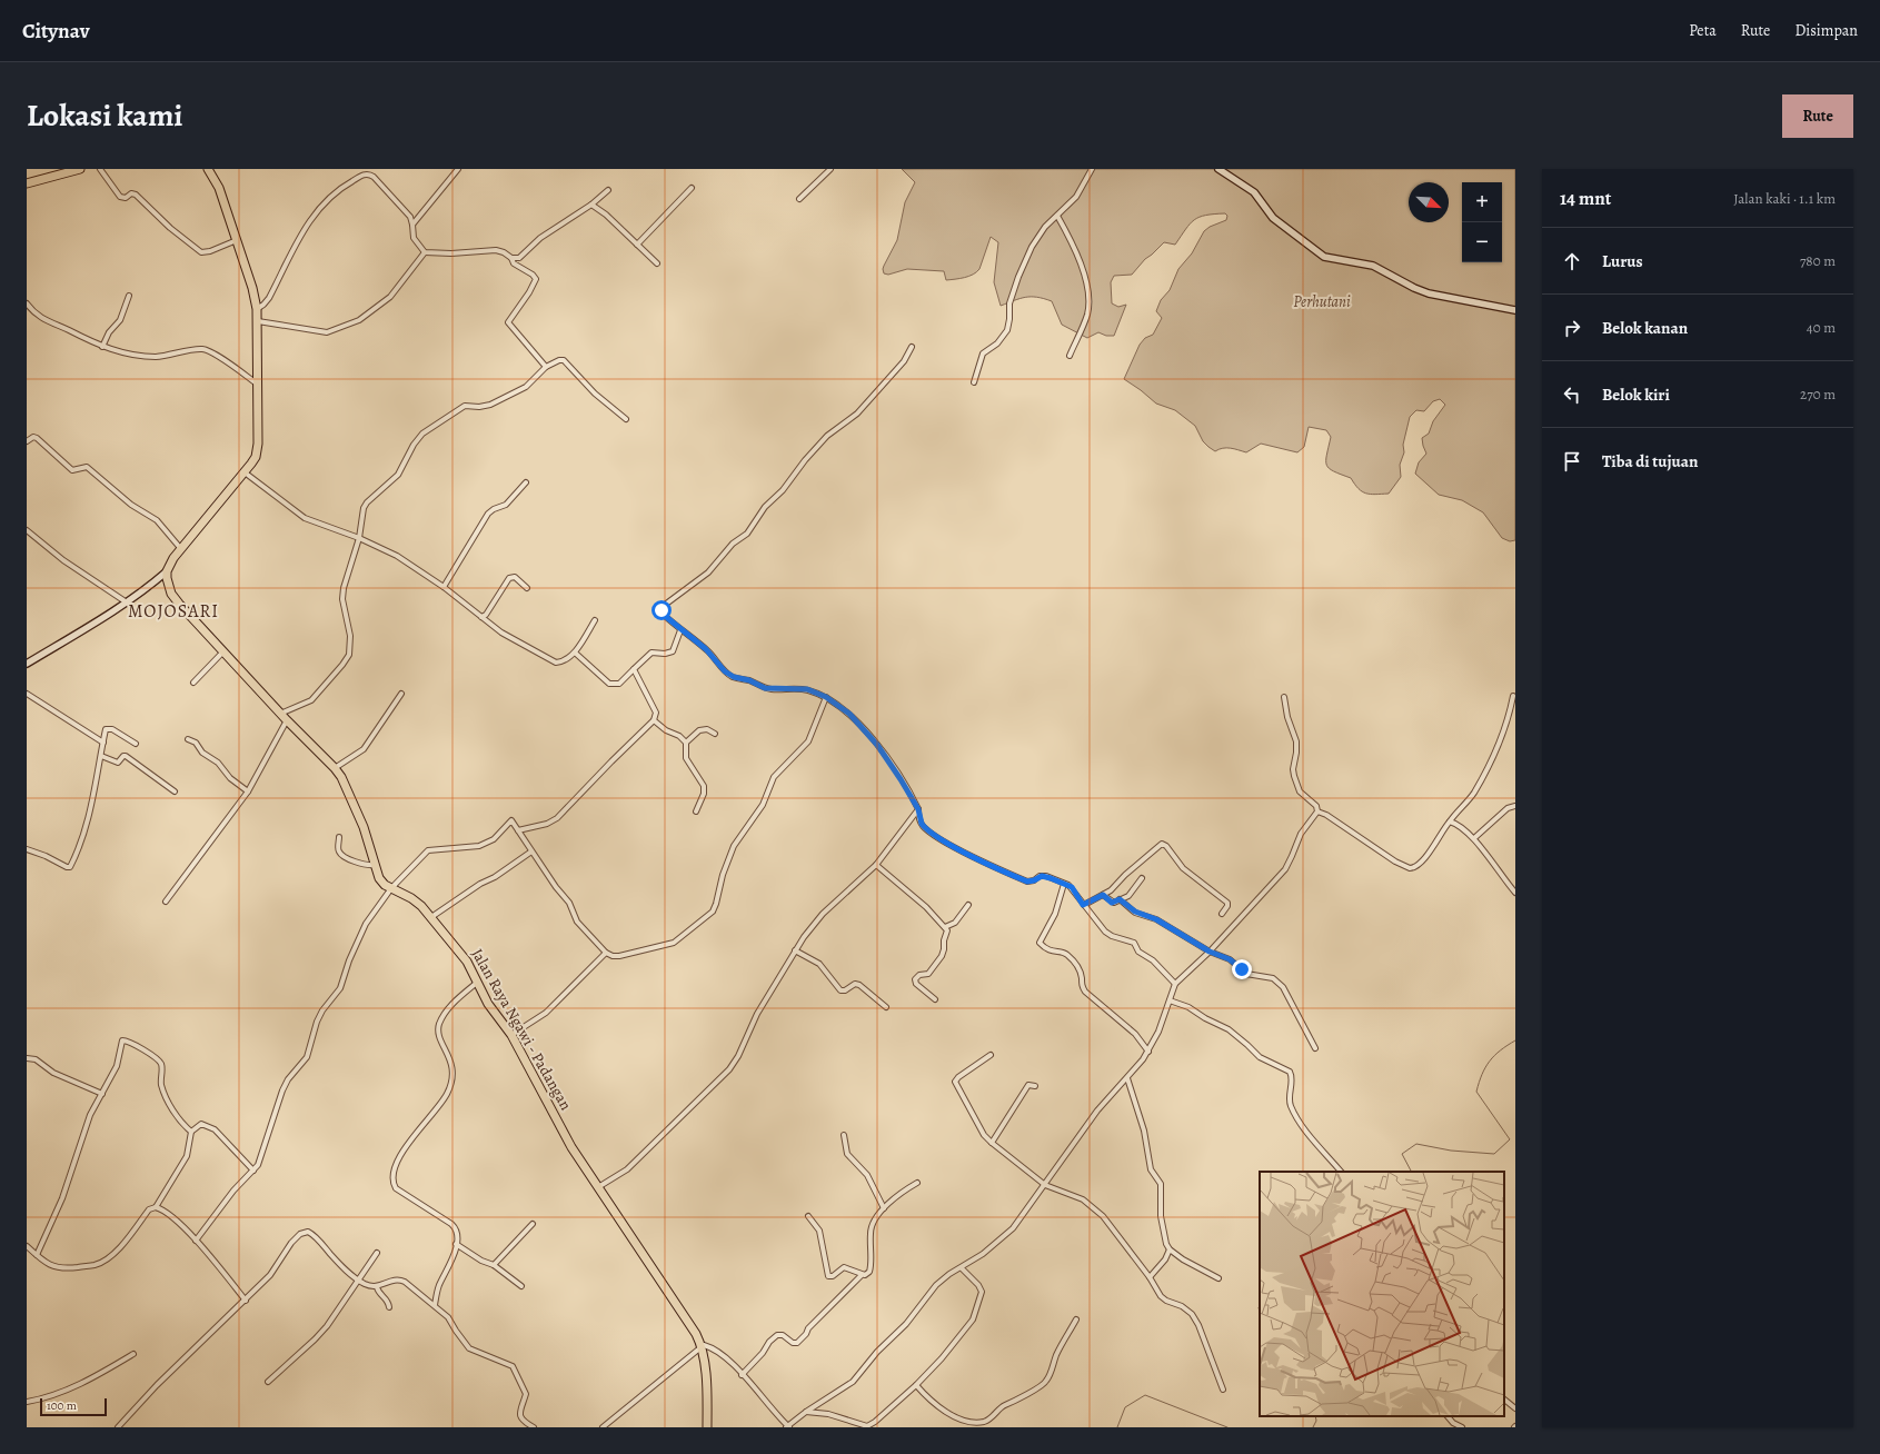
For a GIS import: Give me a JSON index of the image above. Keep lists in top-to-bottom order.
{
  "streets": {
    "highway": ["Jalan Raya Ngawi - Padangan"]
  },
  "districts": ["MOJOSARI"],
  "parks": ["Perhutani"],
  "scale_bar": "100 m",
  "north": "bottom right",
  "page": {
    "header": "Citynav",
    "nav": ["Peta", "Rute", "Disimpan"],
    "title": "Lokasi kami",
    "buttons": "Rute",
    "heading": ["14 mnt", "Jalan kaki · 1.1 km"],
    "map_buttons": ["+", "−"],
    "list": [
      ["Lurus", "780 m"],
      ["Belok kanan", "40 m"],
      ["Belok kiri", "270 m"],
      "Tiba di tujuan"
    ],
    "scale": "100 m"
  }
}
